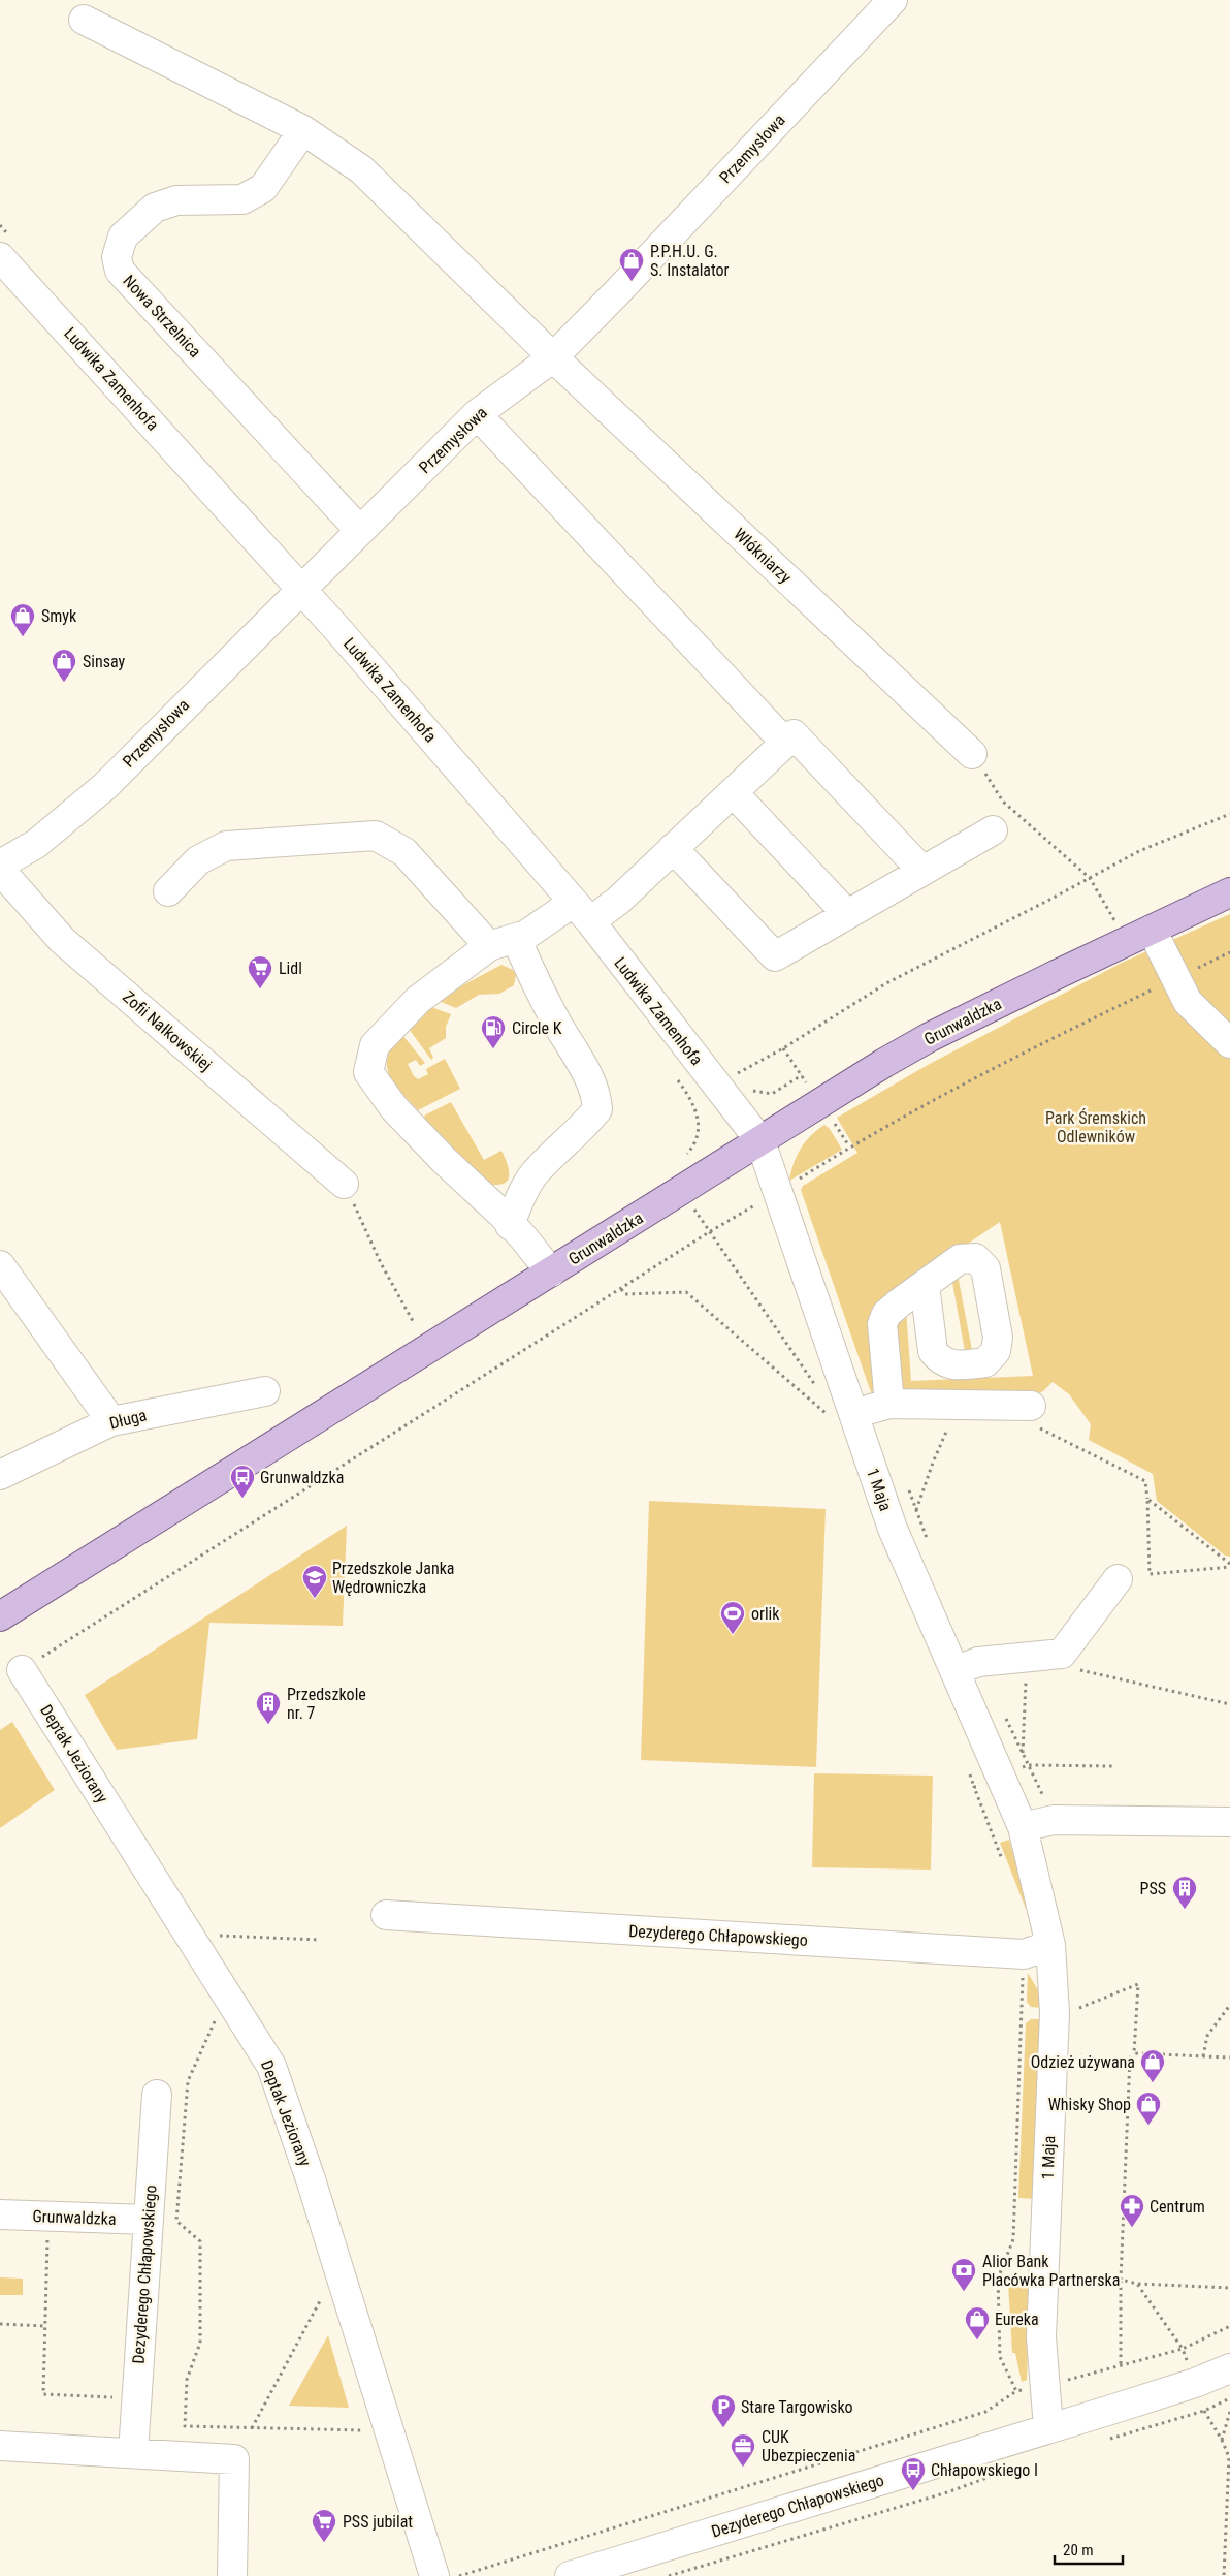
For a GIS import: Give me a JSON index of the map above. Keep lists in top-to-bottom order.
{
  "streets": {
    "main road": ["Grunwaldzka"],
    "street": [
      "Przemysłowa",
      "Nowa Strzelnica",
      "Ludwika Zamenhofa",
      "Włókniarzy",
      "Zofii Nałkowskiej",
      "Długa",
      "1 Maja",
      "Deptak Jeziorany",
      "Dezyderego Chłapowskiego"
    ]
  },
  "crossings": [
    ["Przemysłowa", "Nowa Strzelnica"],
    ["Przemysłowa", "Ludwika Zamenhofa"],
    ["Przemysłowa", "Włókniarzy"],
    ["Ludwika Zamenhofa", "Grunwaldzka"],
    ["Ludwika Zamenhofa", "1 Maja"],
    ["Grunwaldzka", "1 Maja"],
    ["Grunwaldzka", "Dezyderego Chłapowskiego"],
    ["1 Maja", "Dezyderego Chłapowskiego"]
  ],
  "parks": ["Park Śremskich Odlewników"],
  "places": {
    "shop": [
      "P.P.H.U. G. S. Instalator",
      "Smyk",
      "Sinsay",
      "Odzież używana",
      "Whisky Shop",
      "Eureka"
    ],
    "supermarket": ["Lidl", "PSS jubilat"],
    "fuel station": ["Circle K"],
    "bus stop": ["Grunwaldzka", "Chłapowskiego I"],
    "school or university": ["Przedszkole Janka Wędrowniczka"],
    "sports": ["orlik"],
    "building": ["Przedszkole nr. 7", "PSS"],
    "pharmacy": ["Centrum"],
    "bank": ["Alior Bank Placówka Partnerska"],
    "parking": ["Stare Targowisko"],
    "office": ["CUK Ubezpieczenia"]
  },
  "scale_bar": "20 m"
}
